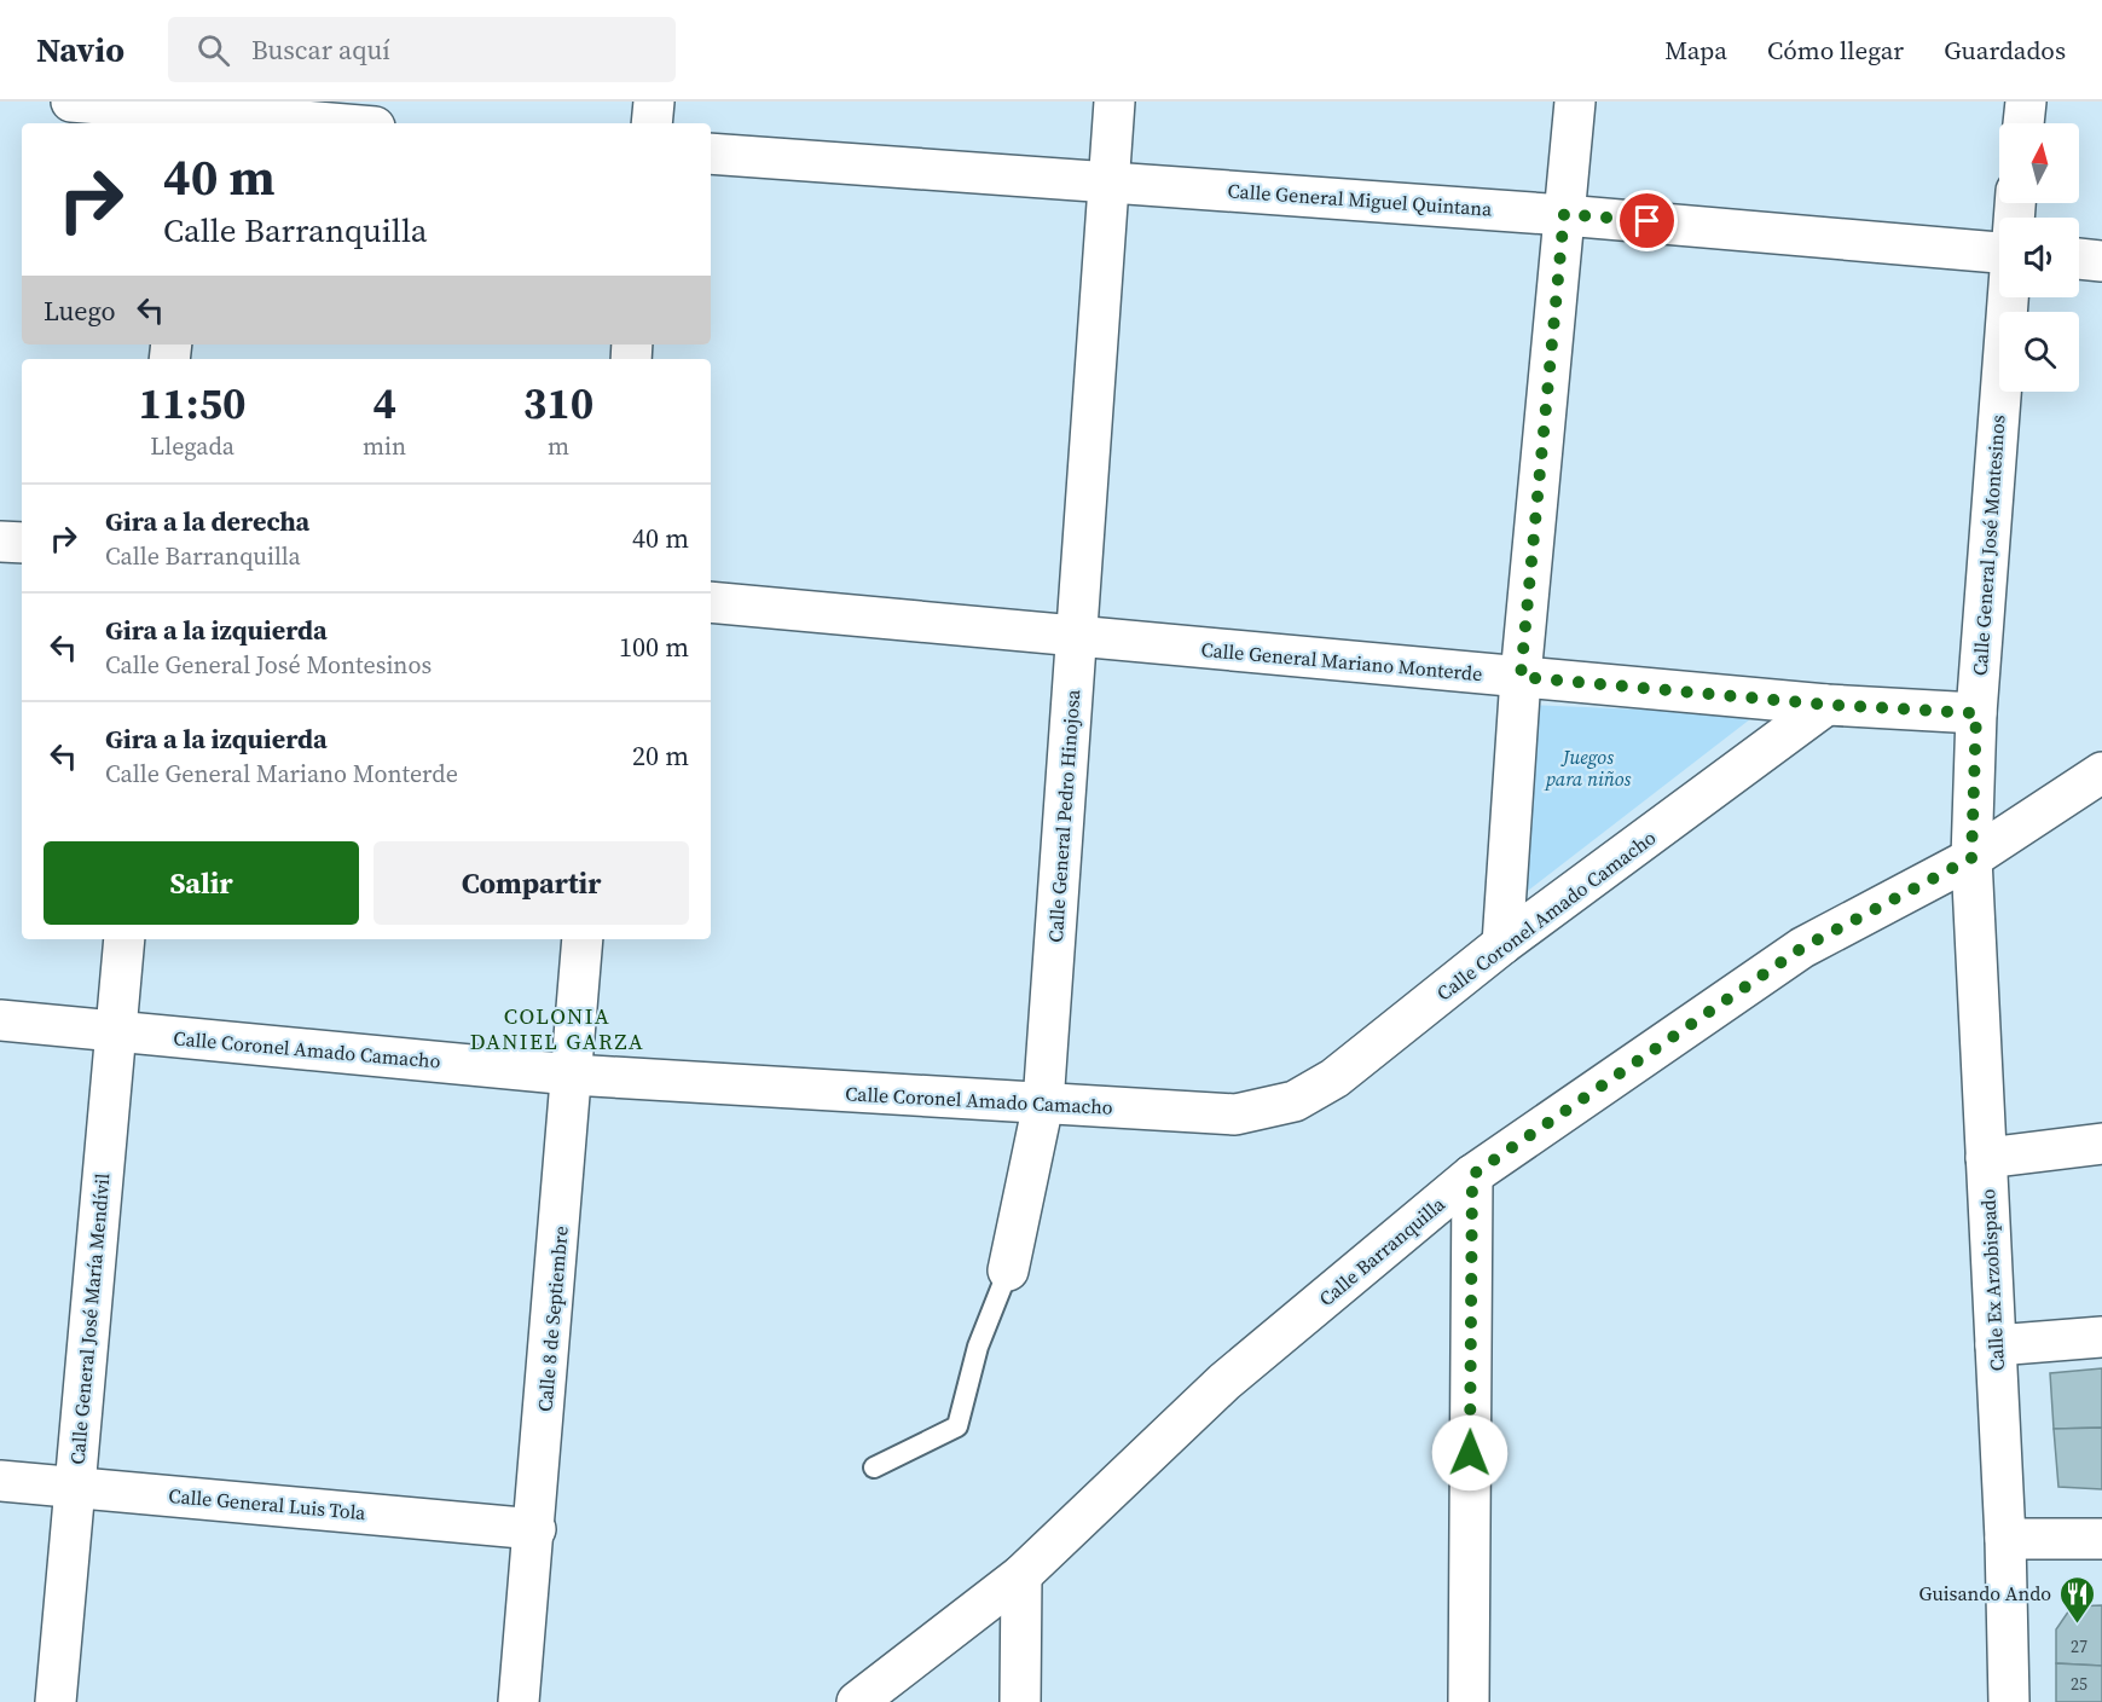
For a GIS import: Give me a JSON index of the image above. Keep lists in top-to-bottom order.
{
  "streets": {
    "street": [
      "Calle General Miguel Quintana",
      "Calle General José Montesinos",
      "Calle General Mariano Monterde",
      "Calle General Pedro Hinojosa",
      "Calle Coronel Amado Camacho",
      "Calle Barranquilla",
      "Calle Ex Arzobispado",
      "Calle General José María Mendívil",
      "Calle 8 de Septiembre",
      "Calle General Luis Tola"
    ]
  },
  "crossings": [
    ["Calle General Miguel Quintana", "Calle General Pedro Hinojosa"],
    ["Calle General José Montesinos", "Calle General Mariano Monterde"],
    ["Calle General José Montesinos", "Calle Barranquilla"],
    ["Calle General José Montesinos", "Calle Ex Arzobispado"],
    ["Calle General Mariano Monterde", "Calle General Pedro Hinojosa"],
    ["Calle General Mariano Monterde", "Calle Coronel Amado Camacho"],
    ["Calle General Pedro Hinojosa", "Calle Coronel Amado Camacho"],
    ["Calle Coronel Amado Camacho", "Calle General José María Mendívil"],
    ["Calle Coronel Amado Camacho", "Calle 8 de Septiembre"],
    ["Calle Barranquilla", "Calle Ex Arzobispado"],
    ["Calle General José María Mendívil", "Calle General Luis Tola"],
    ["Calle 8 de Septiembre", "Calle General Luis Tola"]
  ],
  "districts": ["COLONIA DANIEL GARZA"],
  "parks": ["Juegos para niños"],
  "places": {
    "restaurant": ["Guisando Ando"]
  },
  "house_numbers": ["27", "25"],
  "north": "top",
  "page": {
    "header": "Navio",
    "search": "Buscar aquí",
    "nav": ["Mapa", "Cómo llegar", "Guardados"],
    "turn": ["40 m", "Calle Barranquilla"],
    "then": "Luego",
    "eta": [
      "11:50",
      "Llegada",
      "4",
      "min",
      "310",
      "m"
    ],
    "list": [
      {
        "name": "Gira a la derecha",
        "note": "Calle Barranquilla",
        "value": "40 m"
      },
      {
        "name": "Gira a la izquierda",
        "note": "Calle General José Montesinos",
        "value": "100 m"
      },
      {
        "name": "Gira a la izquierda",
        "note": "Calle General Mariano Monterde",
        "value": "20 m"
      }
    ],
    "buttons": ["Salir", "Compartir"]
  }
}
